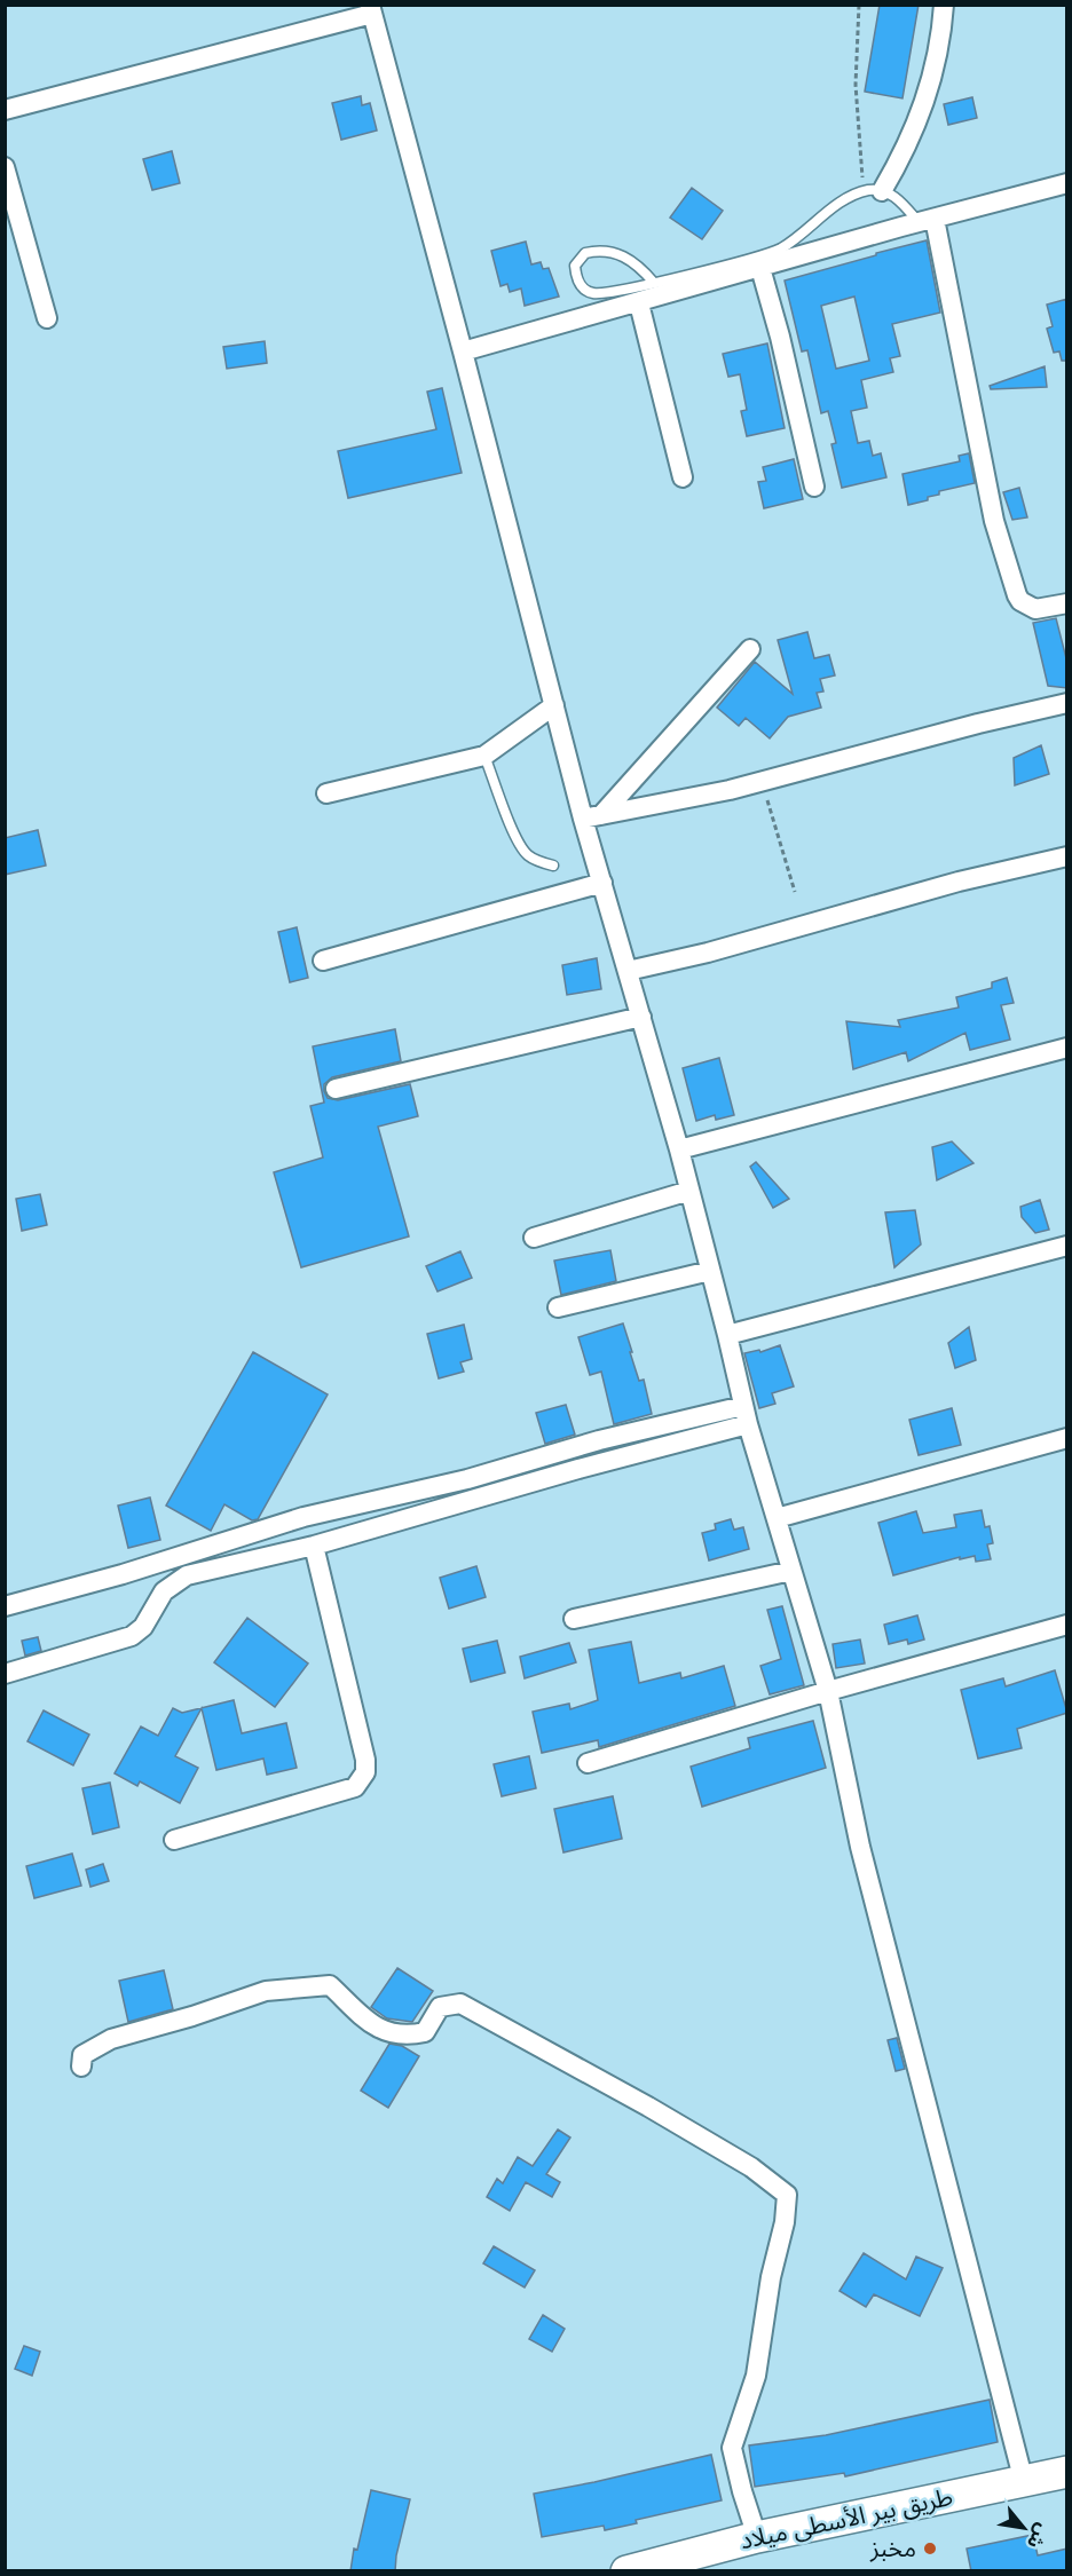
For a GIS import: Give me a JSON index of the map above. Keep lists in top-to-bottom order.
{
  "streets": {
    "main road": ["طريق بير الأسطى ميلاد"]
  },
  "places": ["مخبز"],
  "north": "bottom right"
}
